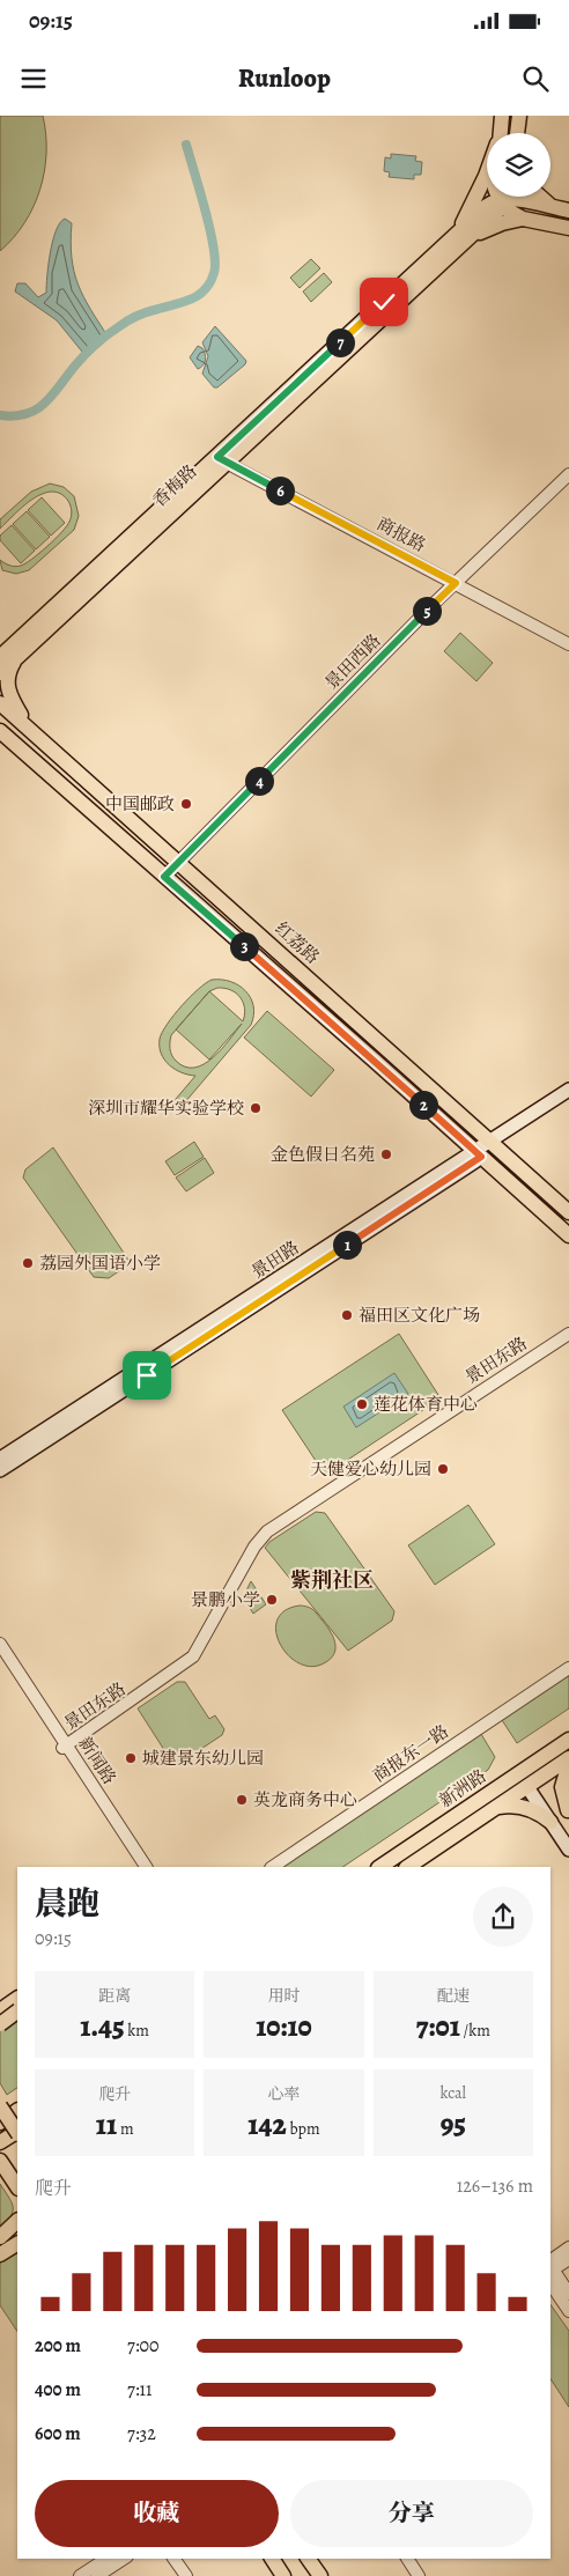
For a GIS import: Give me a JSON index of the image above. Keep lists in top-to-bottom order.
{
  "streets": {
    "main road": [
      "香梅路",
      "红荔路",
      "景田路",
      "新洲路"
    ],
    "street": [
      "商报路",
      "景田西路",
      "景田东路",
      "商报东一路",
      "新闻路"
    ]
  },
  "crossings": [
    ["香梅路", "商报路"],
    ["商报路", "景田西路"],
    ["景田西路", "红荔路"],
    ["红荔路", "景田路"],
    ["景田东路", "新闻路"]
  ],
  "districts": ["紫荆社区"],
  "places": [
    "中国邮政",
    "深圳市耀华实验学校",
    "金色假日名苑",
    "荔园外国语小学",
    "福田区文化广场",
    "莲花体育中心",
    "天健爱心幼儿园",
    "景鹏小学",
    "城建景东幼儿园",
    "英龙商务中心"
  ],
  "page": {
    "status": "09:15",
    "header": "Runloop",
    "pins": [
      "7",
      "6",
      "5",
      "4",
      "3",
      "2",
      "1"
    ],
    "heading": ["晨跑", "09:15"],
    "stats": [
      ["距离", "1.45 km"],
      ["用时", "10:10"],
      ["配速", "7:01 /km"],
      ["爬升", "11 m"],
      ["心率", "142 bpm"],
      ["kcal", "95"]
    ],
    "chart": ["爬升", "126–136 m"],
    "list": [
      {
        "name": "200 m",
        "note": "7:00"
      },
      {
        "name": "400 m",
        "note": "7:11"
      },
      {
        "name": "600 m",
        "note": "7:32"
      }
    ],
    "buttons": ["收藏", "分享"]
  }
}
